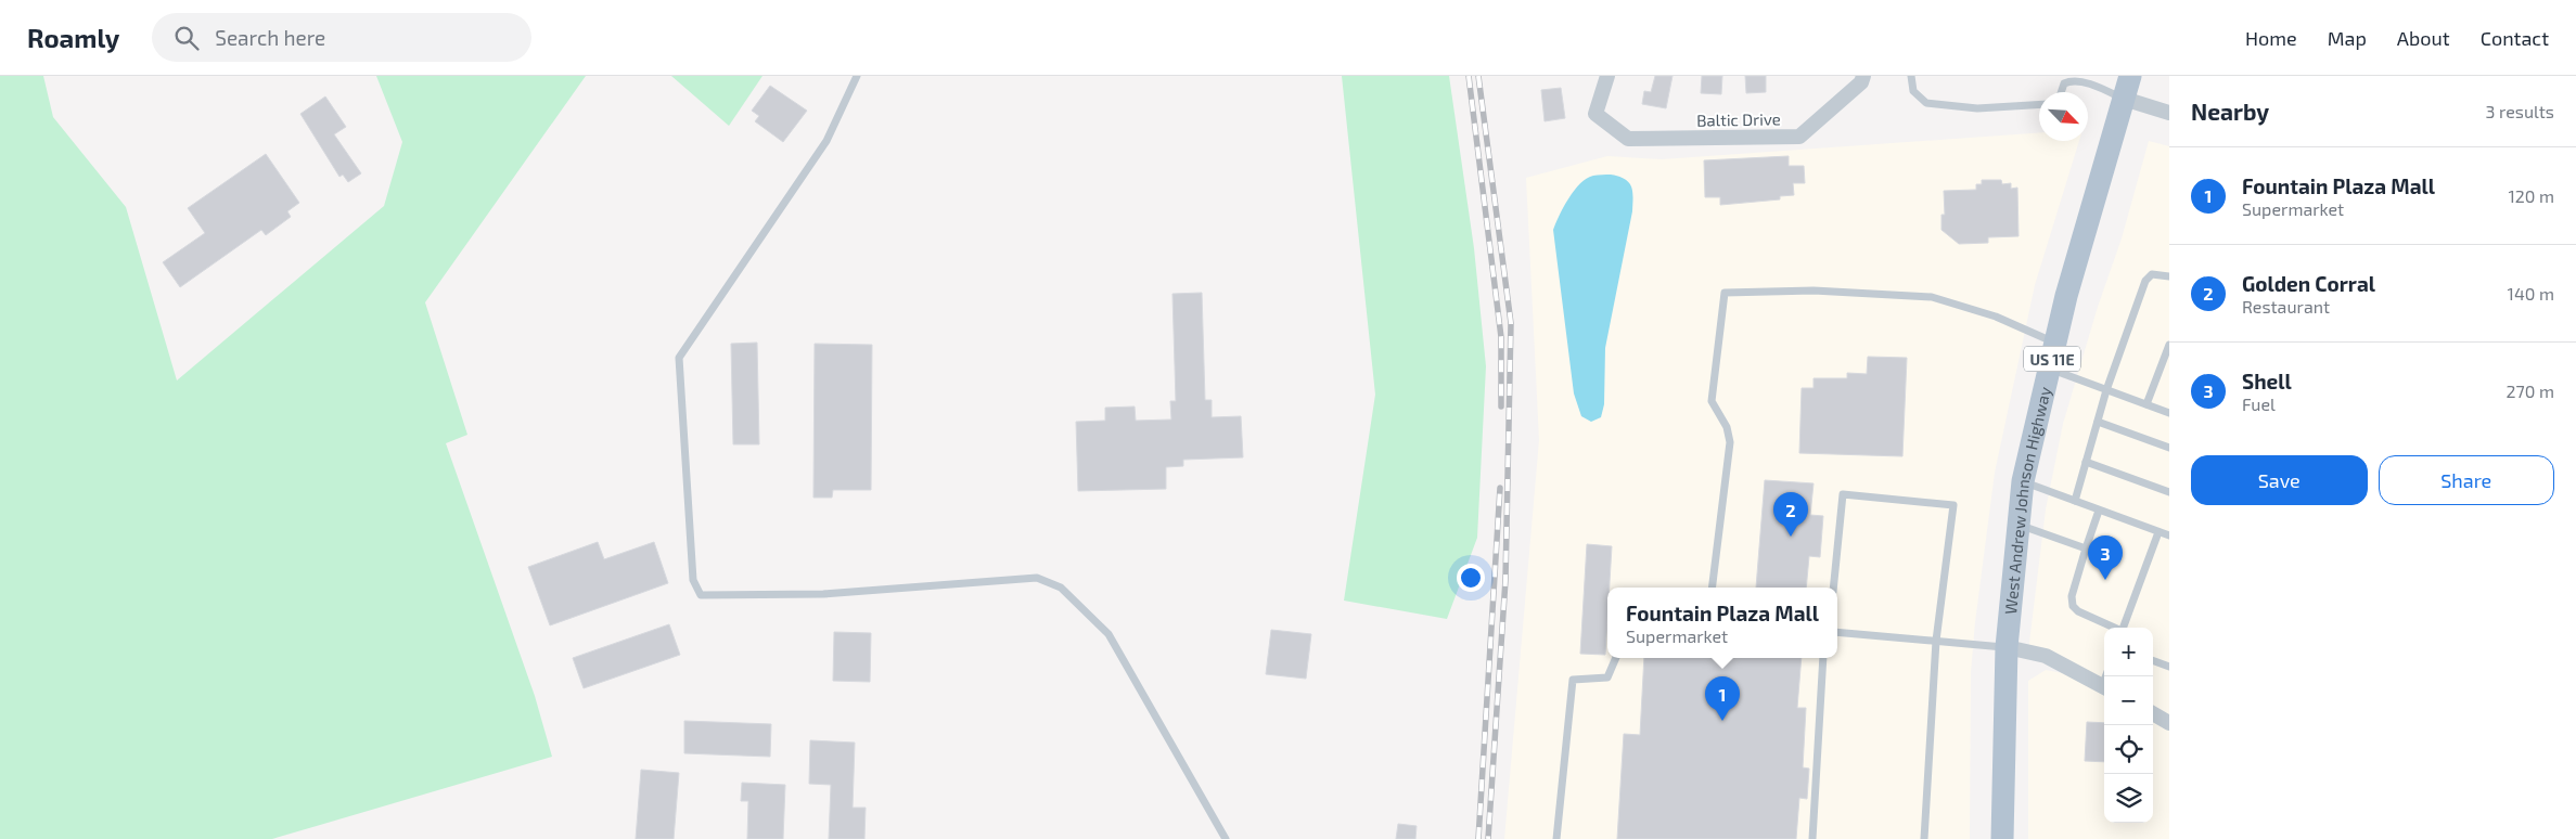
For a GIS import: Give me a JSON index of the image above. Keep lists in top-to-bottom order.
{
  "streets": {
    "main road": ["US 11E", "West Andrew Johnson Highway"],
    "street": ["Baltic Drive"]
  },
  "north": "bottom right",
  "page": {
    "header": "Roamly",
    "search": "Search here",
    "nav": [
      "Home",
      "Map",
      "About",
      "Contact"
    ],
    "heading": ["Nearby", "3 results"],
    "list": [
      {
        "mark": "1",
        "name": "Fountain Plaza Mall",
        "note": "Supermarket",
        "value": "120 m"
      },
      {
        "mark": "2",
        "name": "Golden Corral",
        "note": "Restaurant",
        "value": "140 m"
      },
      {
        "mark": "3",
        "name": "Shell",
        "note": "Fuel",
        "value": "270 m"
      }
    ],
    "buttons": ["Save", "Share"],
    "pins": ["2", "3", "1"],
    "popup": ["Fountain Plaza Mall", "Supermarket"],
    "map_buttons": ["+", "−"]
  }
}
